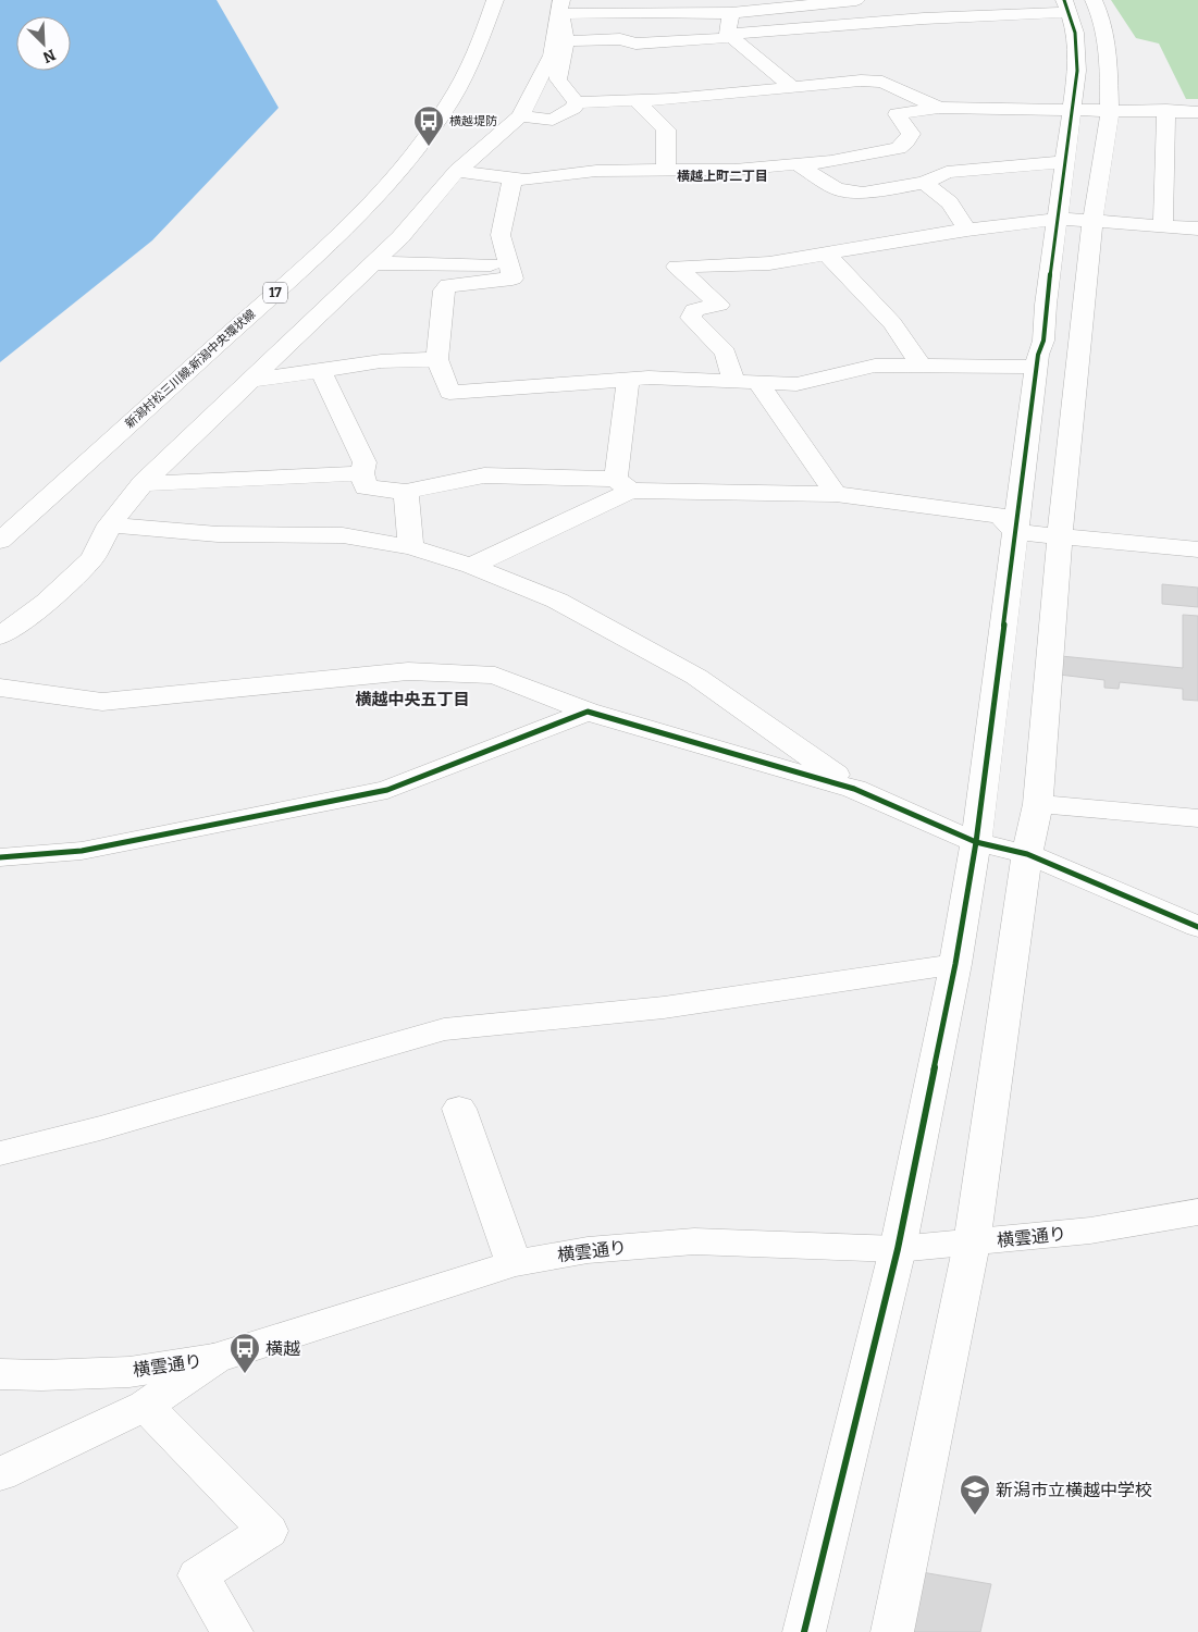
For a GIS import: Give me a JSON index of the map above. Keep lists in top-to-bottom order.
{
  "streets": {
    "street": ["17", "新潟村松三川線;新潟中央環状線", "横雲通り"]
  },
  "districts": ["横越上町二丁目", "横越中央五丁目"],
  "places": {
    "bus stop": ["横越堤防", "横越"],
    "school or university": ["新潟市立横越中学校"]
  },
  "north": "bottom right"
}
